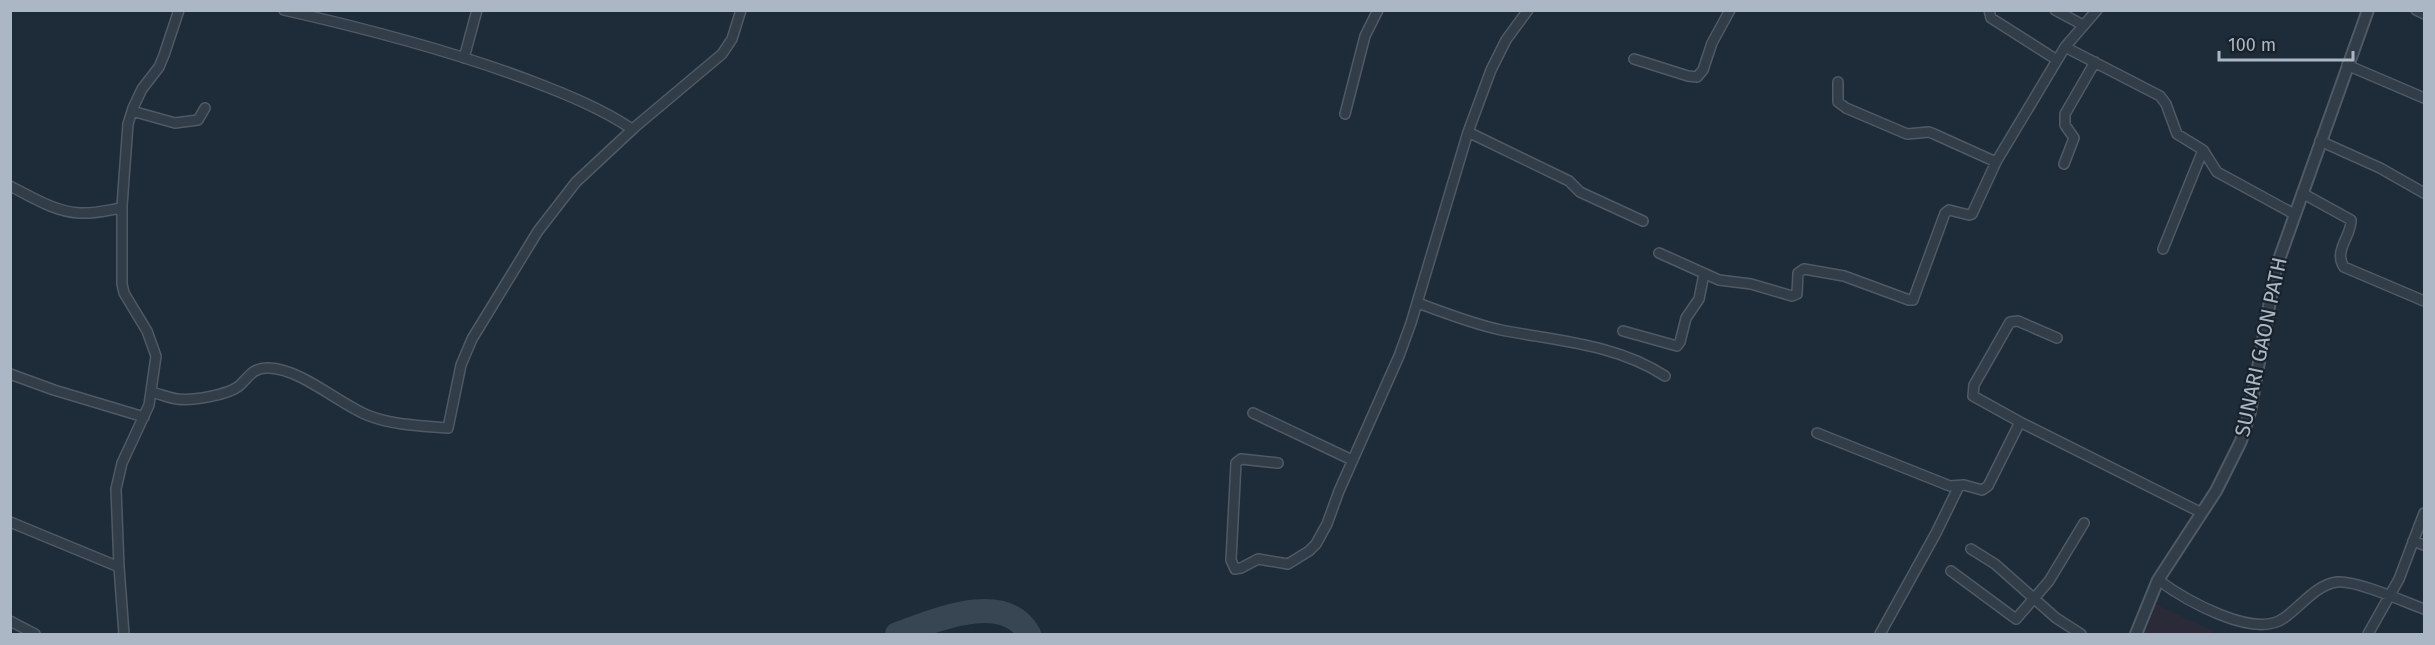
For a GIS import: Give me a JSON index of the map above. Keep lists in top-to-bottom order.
{
  "streets": {
    "street": ["SUNARI GAON PATH"]
  },
  "scale_bar": "100 m"
}
